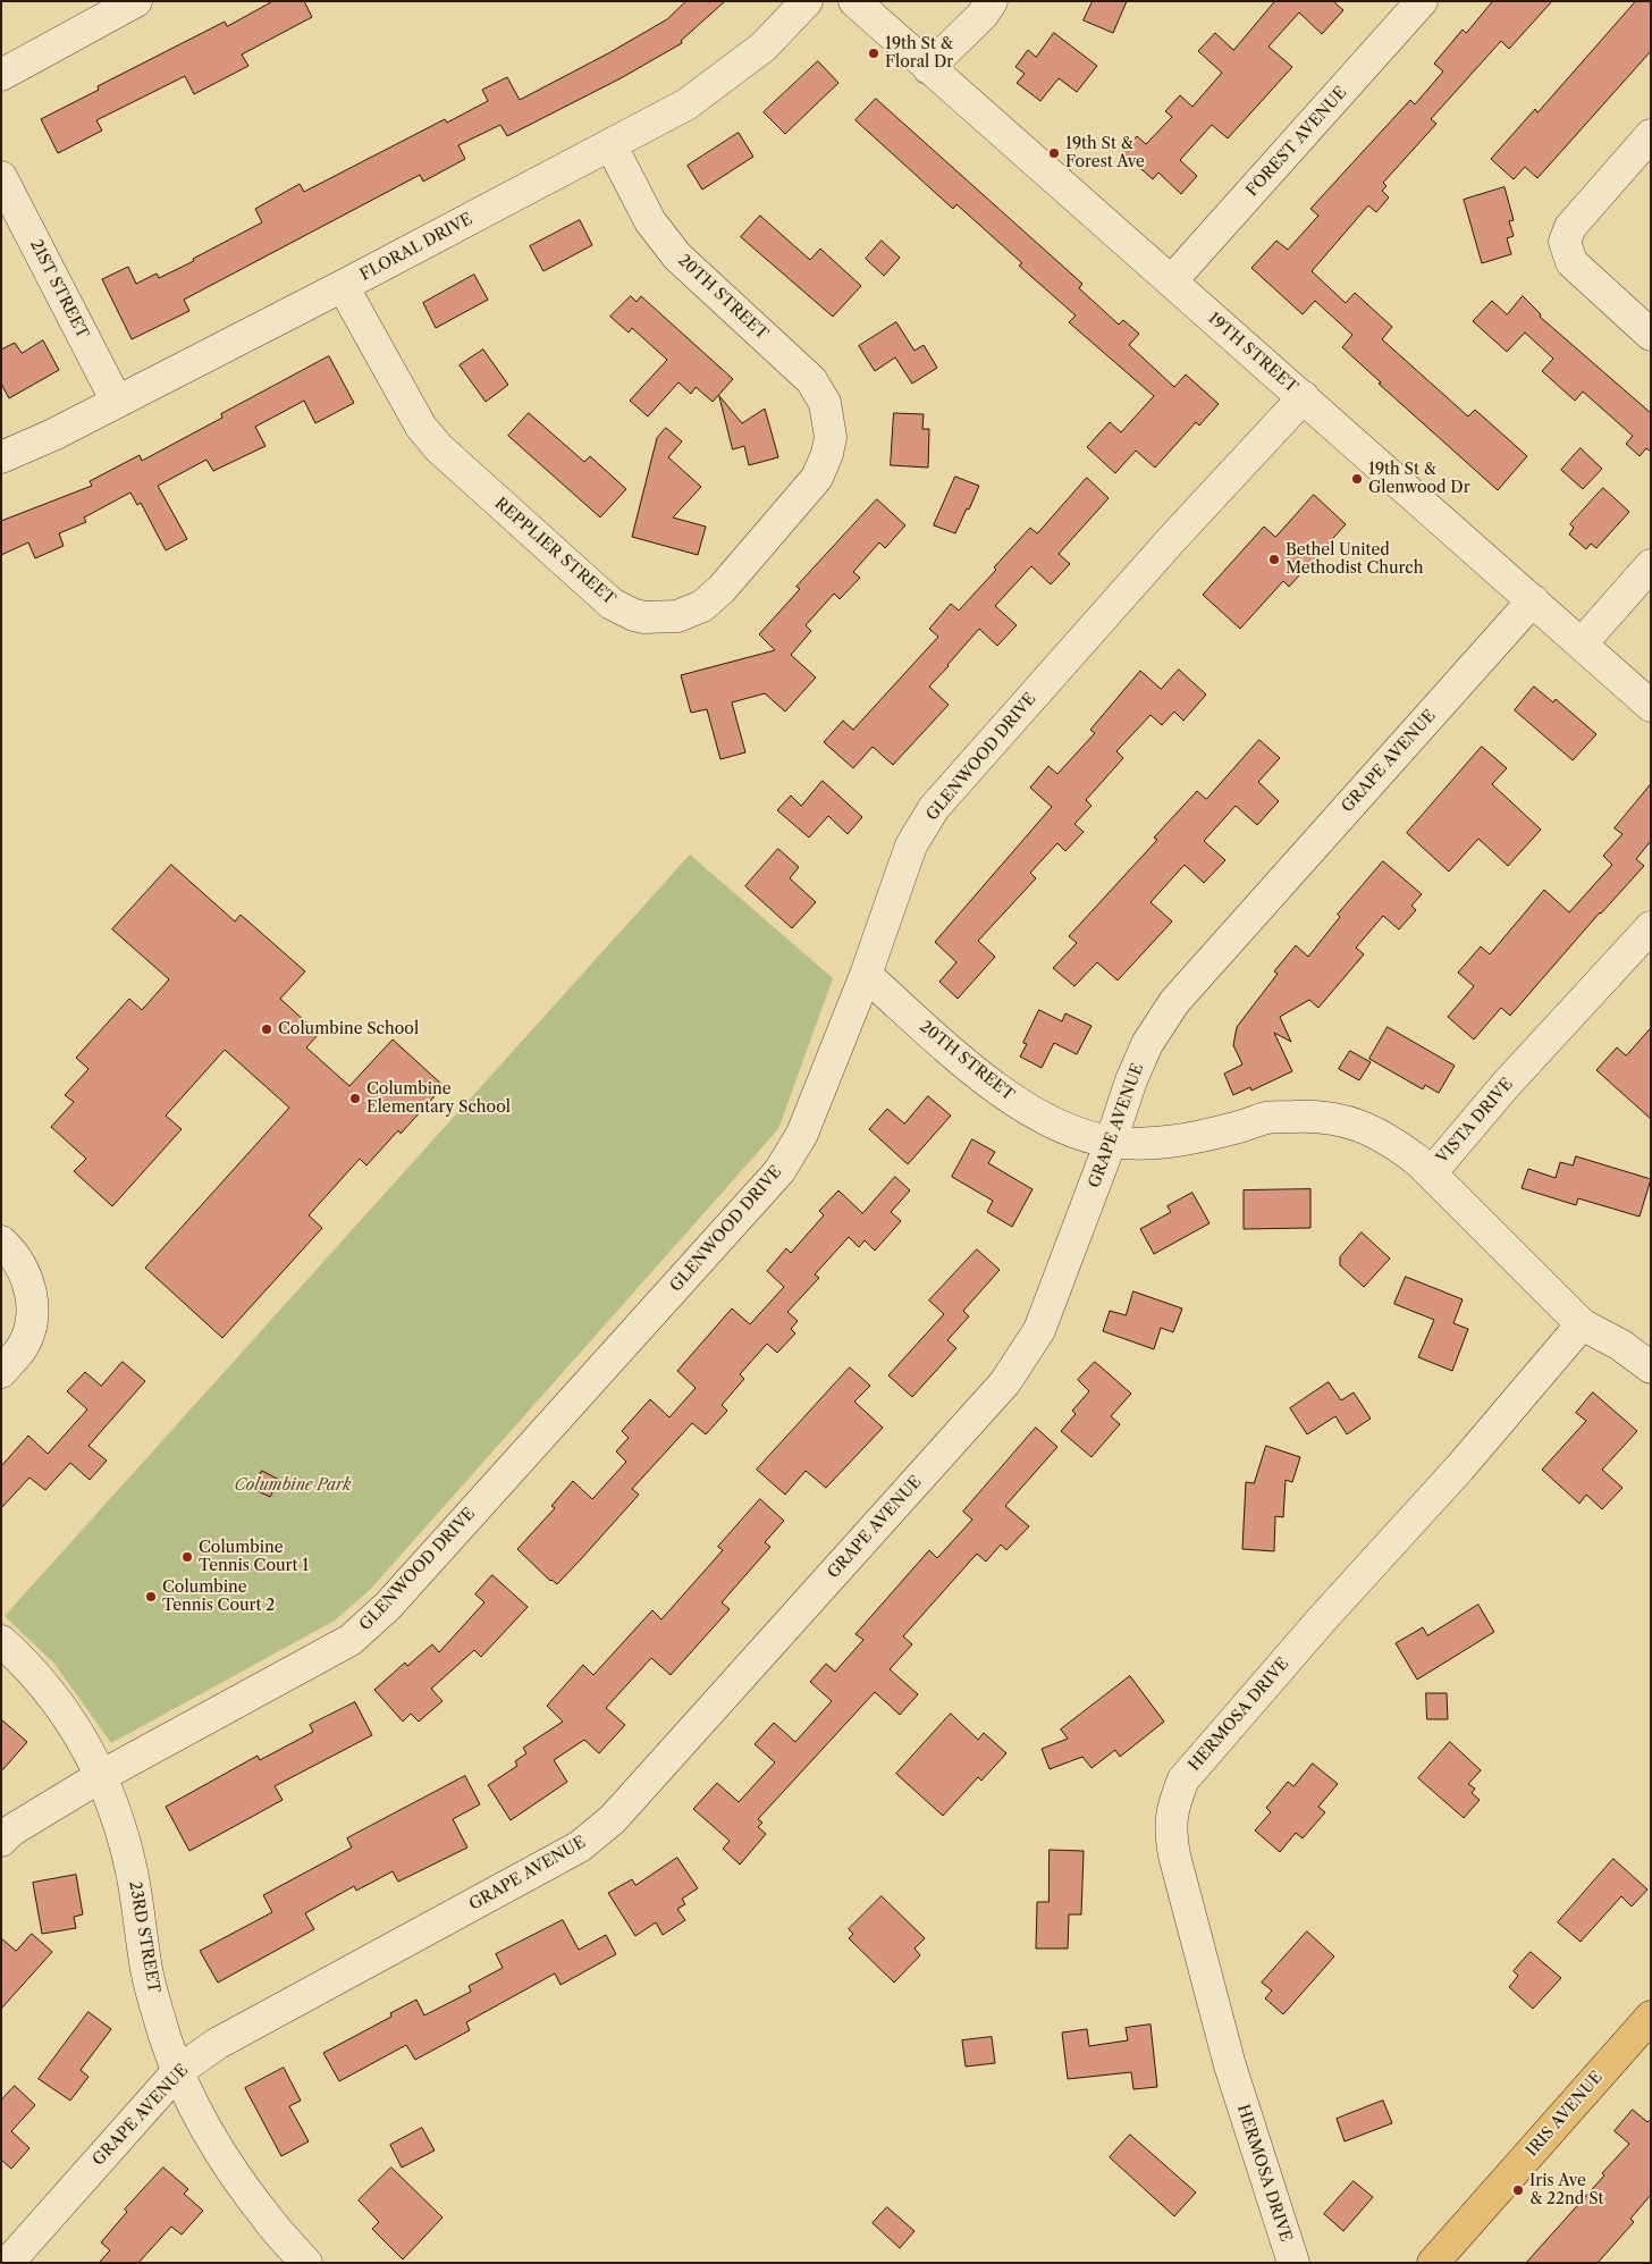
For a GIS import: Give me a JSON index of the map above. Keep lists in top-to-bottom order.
{
  "streets": {
    "main road": ["IRIS AVENUE"],
    "street": [
      "FOREST AVENUE",
      "FLORAL DRIVE",
      "21ST STREET",
      "20TH STREET",
      "19TH STREET",
      "REPPLIER STREET",
      "GLENWOOD DRIVE",
      "GRAPE AVENUE",
      "VISTA DRIVE",
      "HERMOSA DRIVE",
      "23RD STREET"
    ]
  },
  "crossings": [
    ["FOREST AVENUE", "19TH STREET"],
    ["FLORAL DRIVE", "21ST STREET"],
    ["FLORAL DRIVE", "20TH STREET"],
    ["FLORAL DRIVE", "REPPLIER STREET"],
    ["20TH STREET", "REPPLIER STREET"],
    ["20TH STREET", "GLENWOOD DRIVE"],
    ["20TH STREET", "GRAPE AVENUE"],
    ["20TH STREET", "VISTA DRIVE"],
    ["19TH STREET", "GLENWOOD DRIVE"],
    ["19TH STREET", "GRAPE AVENUE"],
    ["GLENWOOD DRIVE", "23RD STREET"],
    ["GRAPE AVENUE", "23RD STREET"],
    ["VISTA DRIVE", "HERMOSA DRIVE"]
  ],
  "parks": ["Columbine Park"],
  "places": [
    "19th St & Floral Dr",
    "19th St & Forest Ave",
    "19th St & Glenwood Dr",
    "Bethel United Methodist Church",
    "Columbine School",
    "Columbine Elementary School",
    "Columbine Tennis Court 1",
    "Columbine Tennis Court 2",
    "Iris Ave & 22nd St"
  ]
}
